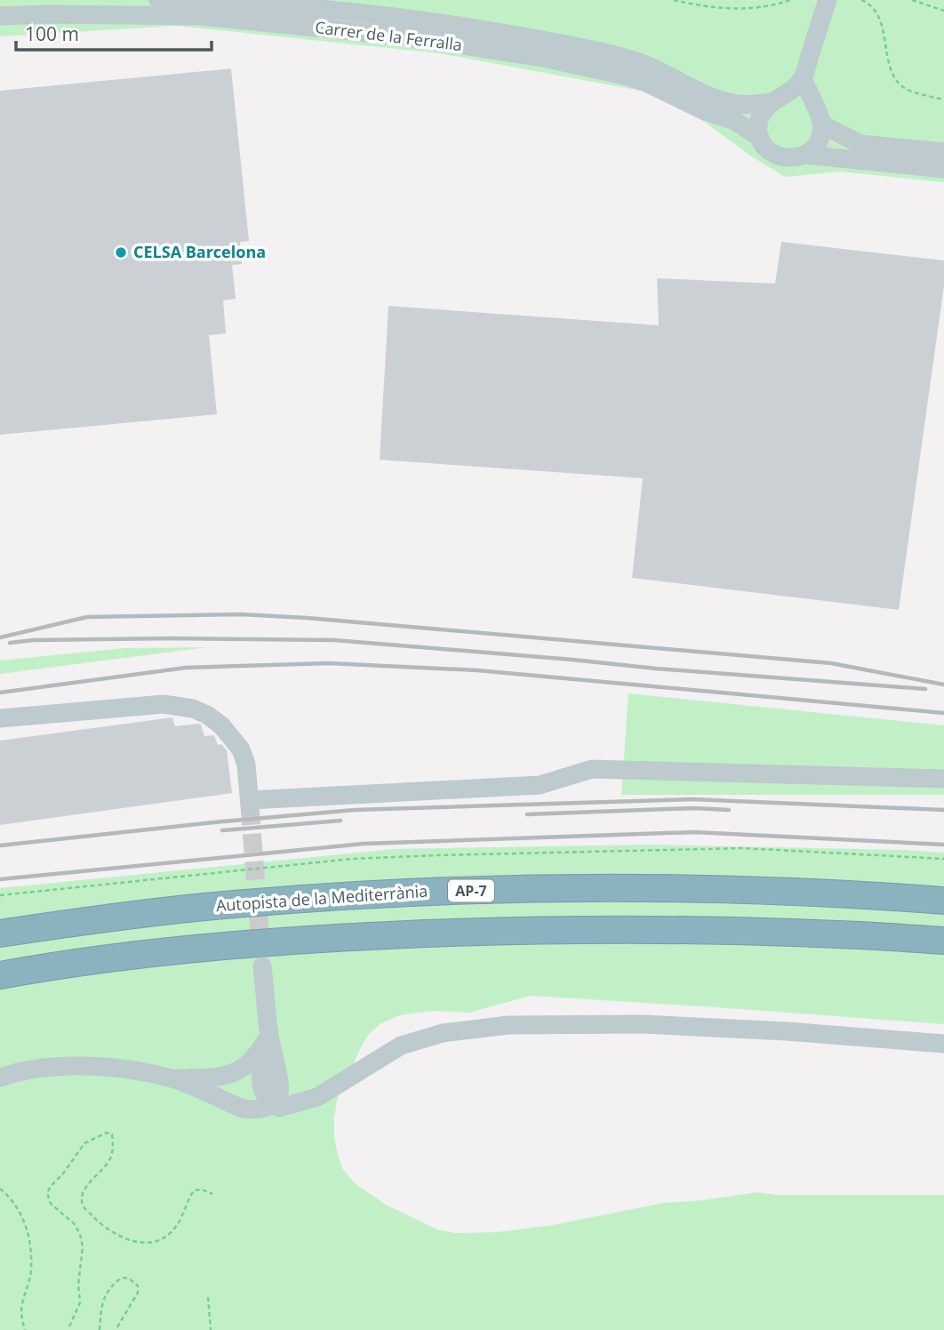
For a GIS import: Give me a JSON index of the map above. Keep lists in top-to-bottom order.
{
  "streets": {
    "highway": ["AP-7", "Autopista de la Mediterrània"],
    "street": ["Carrer de la Ferralla"]
  },
  "places": ["CELSA Barcelona"],
  "scale_bar": "100 m"
}
